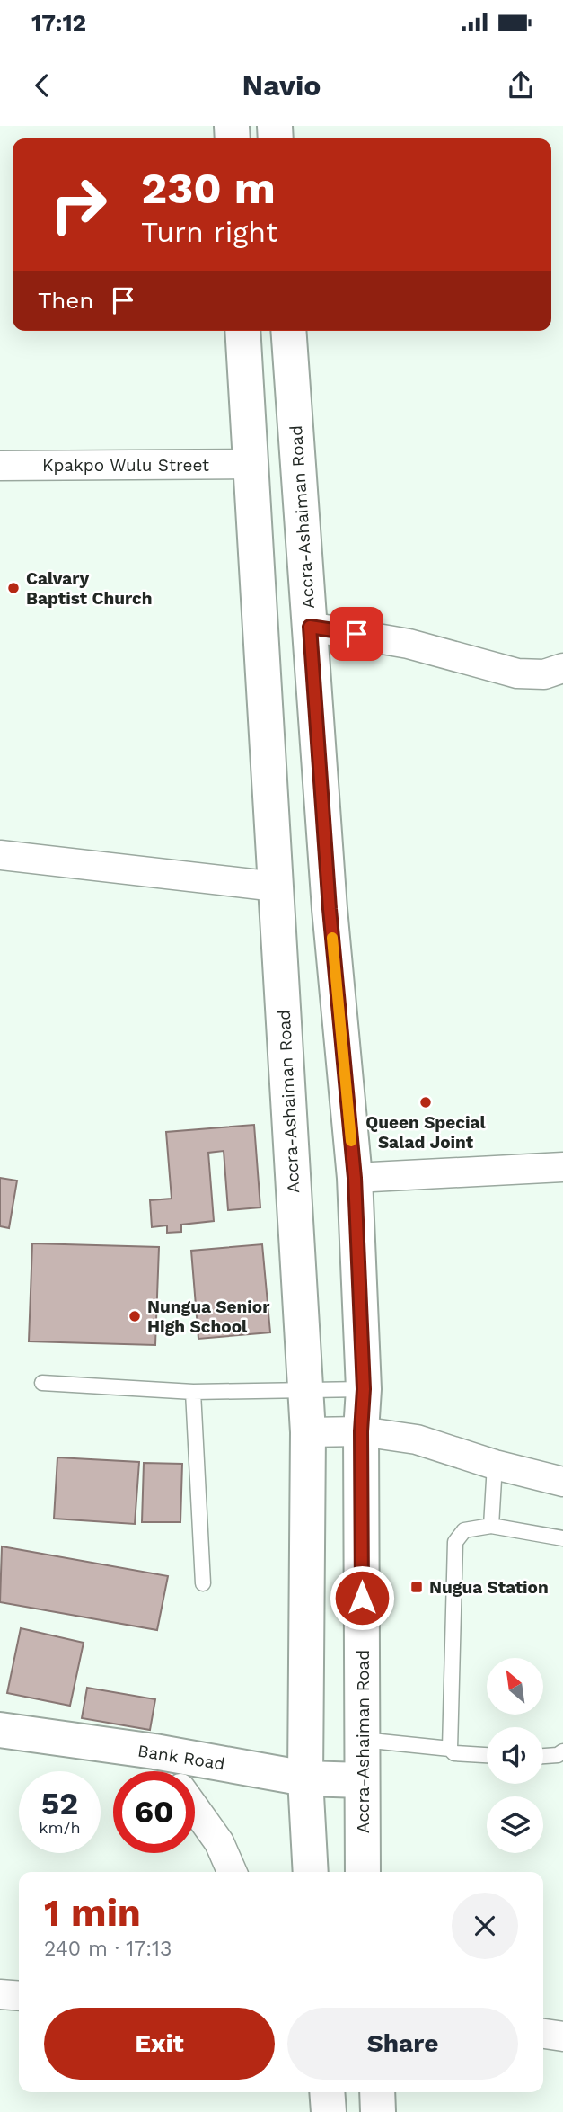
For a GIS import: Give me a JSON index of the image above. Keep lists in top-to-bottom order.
{
  "streets": {
    "main road": ["Accra-Ashaiman Road", "Bank Road"],
    "street": ["Kpakpo Wulu Street"]
  },
  "crossings": [
    ["Kpakpo Wulu Street", "Accra-Ashaiman Road"],
    ["Accra-Ashaiman Road", "Bank Road"]
  ],
  "places": {
    "other": ["Calvary Baptist Church", "Queen Special Salad Joint", "Nungua Senior High School"],
    "transit": ["Nugua Station"]
  },
  "north": "top left",
  "page": {
    "status": "17:12",
    "header": "Navio",
    "turn": ["230 m", "Turn right"],
    "then": "Then",
    "speed": "52 km/h",
    "limit": "60",
    "heading": ["1 min", "240 m · 17:13"],
    "buttons": ["Exit", "Share"]
  }
}
